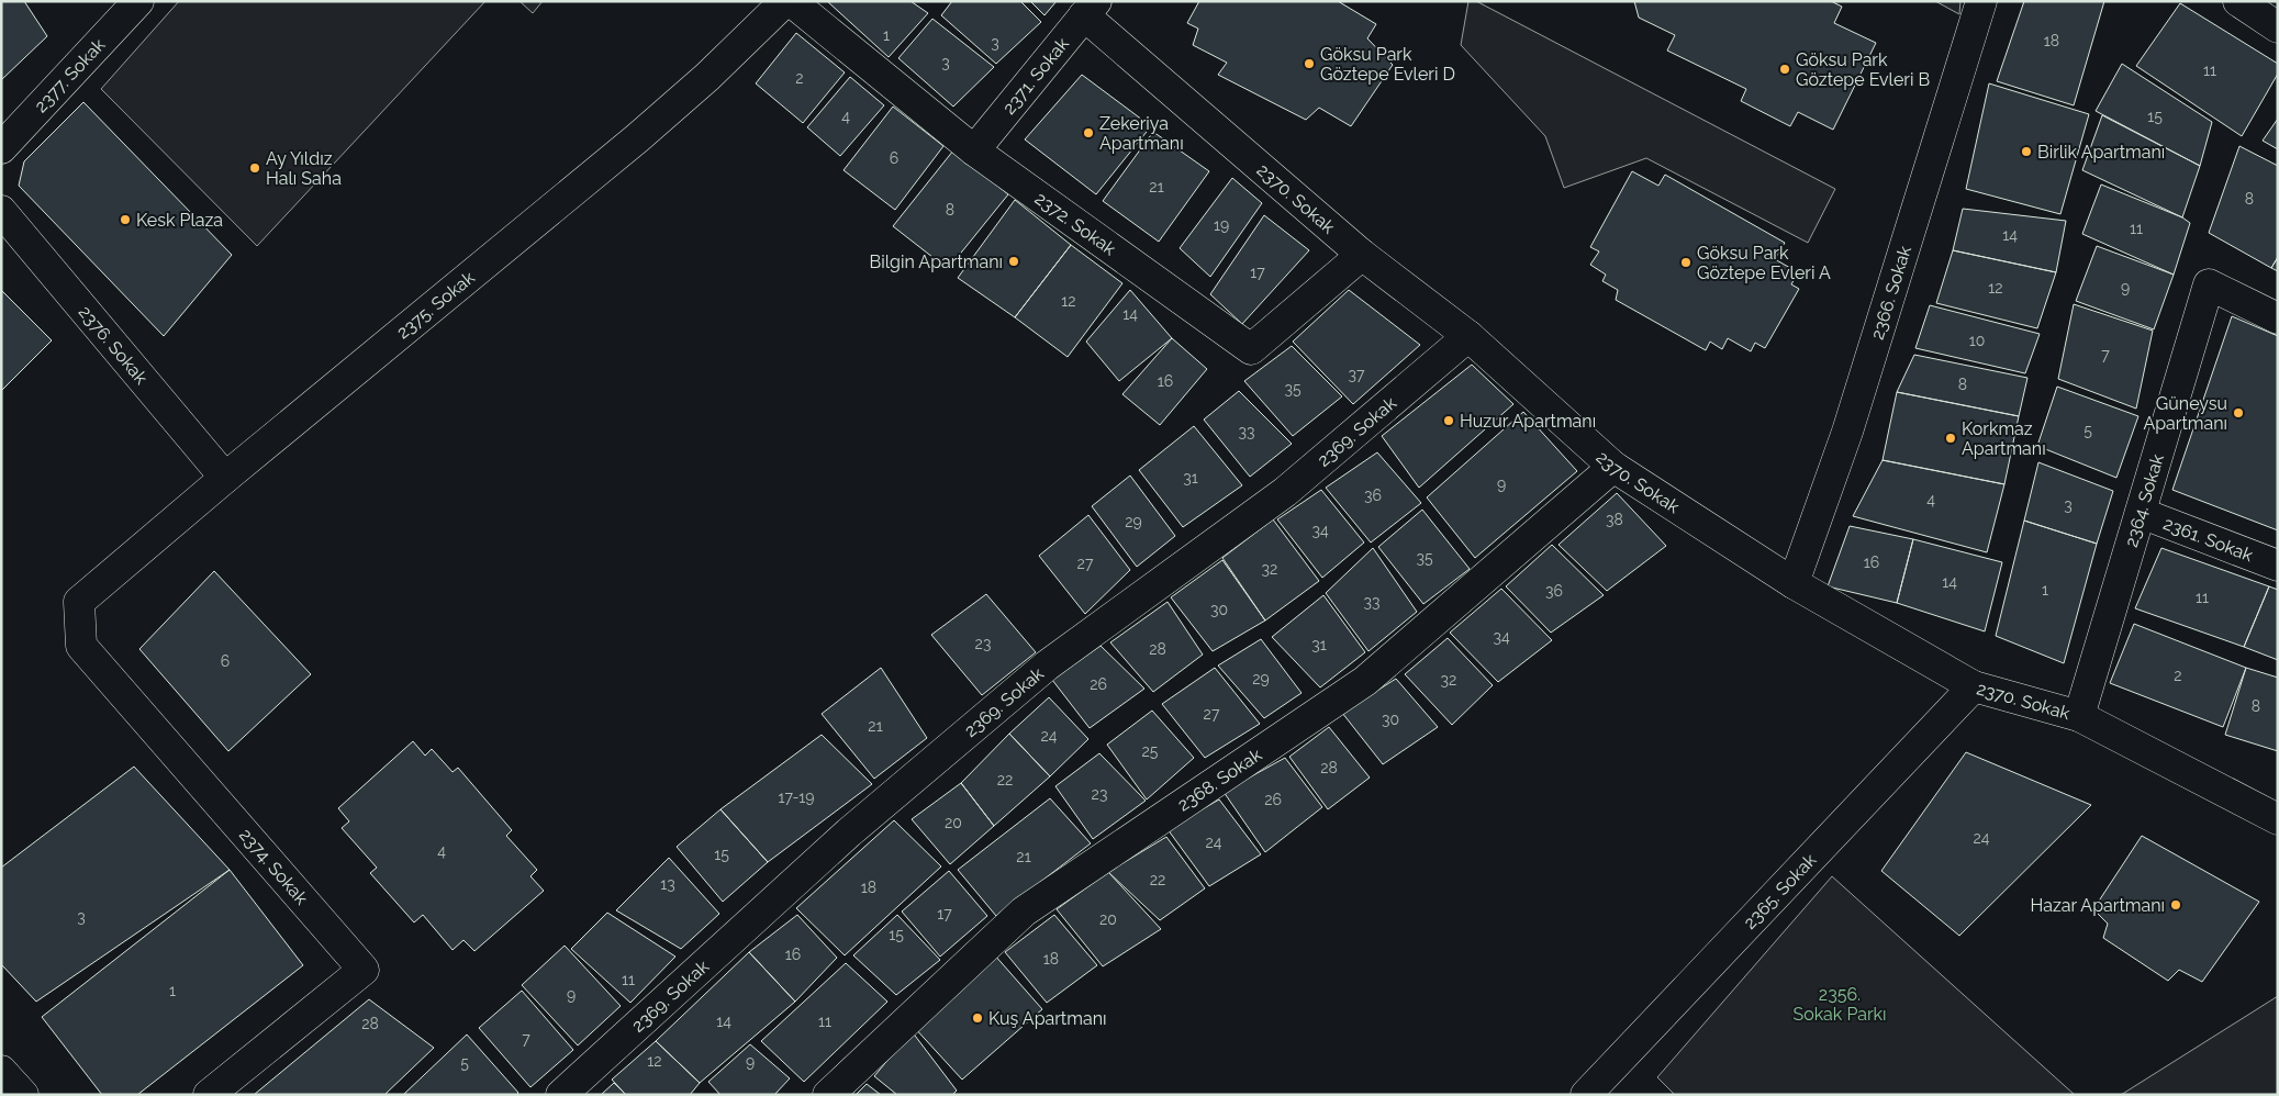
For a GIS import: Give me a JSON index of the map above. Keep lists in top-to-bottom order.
{
  "streets": {
    "street": [
      "2377. Sokak",
      "2371. Sokak",
      "2370. Sokak",
      "2372. Sokak",
      "2366. Sokak",
      "2375. Sokak",
      "2376. Sokak",
      "2369. Sokak",
      "2364. Sokak",
      "2361. Sokak",
      "2368. Sokak",
      "2374. Sokak",
      "2365. Sokak"
    ]
  },
  "crossings": [
    ["2371. Sokak", "2370. Sokak"],
    ["2371. Sokak", "2372. Sokak"],
    ["2370. Sokak", "2372. Sokak"],
    ["2370. Sokak", "2366. Sokak"],
    ["2370. Sokak", "2369. Sokak"],
    ["2370. Sokak", "2364. Sokak"],
    ["2370. Sokak", "2368. Sokak"],
    ["2370. Sokak", "2365. Sokak"],
    ["2375. Sokak", "2376. Sokak"],
    ["2375. Sokak", "2374. Sokak"],
    ["2364. Sokak", "2361. Sokak"]
  ],
  "parks": ["2356. Sokak Parkı"],
  "places": [
    "Göksu Park Göztepe Evleri D",
    "Göksu Park Göztepe Evleri B",
    "Zekeriya Apartmanı",
    "Birlik Apartmanı",
    "Ay Yıldız Halı Saha",
    "Kesk Plaza",
    "Bilgin Apartmanı",
    "Göksu Park Göztepe Evleri A",
    "Güneysu Apartmanı",
    "Huzur Apartmanı",
    "Korkmaz Apartmanı",
    "Hazar Apartmanı",
    "Kuş Apartmanı"
  ],
  "house_numbers": [
    "1",
    "18",
    "3",
    "3",
    "11",
    "2",
    "4",
    "15",
    "6",
    "21",
    "8",
    "8",
    "19",
    "11",
    "14",
    "17",
    "12",
    "9",
    "12",
    "14",
    "10",
    "7",
    "37",
    "16",
    "8",
    "35",
    "5",
    "33",
    "31",
    "9",
    "36",
    "4",
    "3",
    "38",
    "29",
    "34",
    "35",
    "16",
    "27",
    "32",
    "14",
    "1",
    "36",
    "11",
    "33",
    "30",
    "34",
    "23",
    "31",
    "28",
    "6",
    "2",
    "29",
    "32",
    "26",
    "8",
    "27",
    "30",
    "21",
    "24",
    "25",
    "28",
    "22",
    "23",
    "17-19",
    "26",
    "20",
    "24",
    "24",
    "4",
    "15",
    "21",
    "22",
    "13",
    "18",
    "17",
    "3",
    "20",
    "15",
    "16",
    "18",
    "11",
    "1",
    "9",
    "14",
    "11",
    "28",
    "7",
    "12",
    "9",
    "5"
  ]
}
